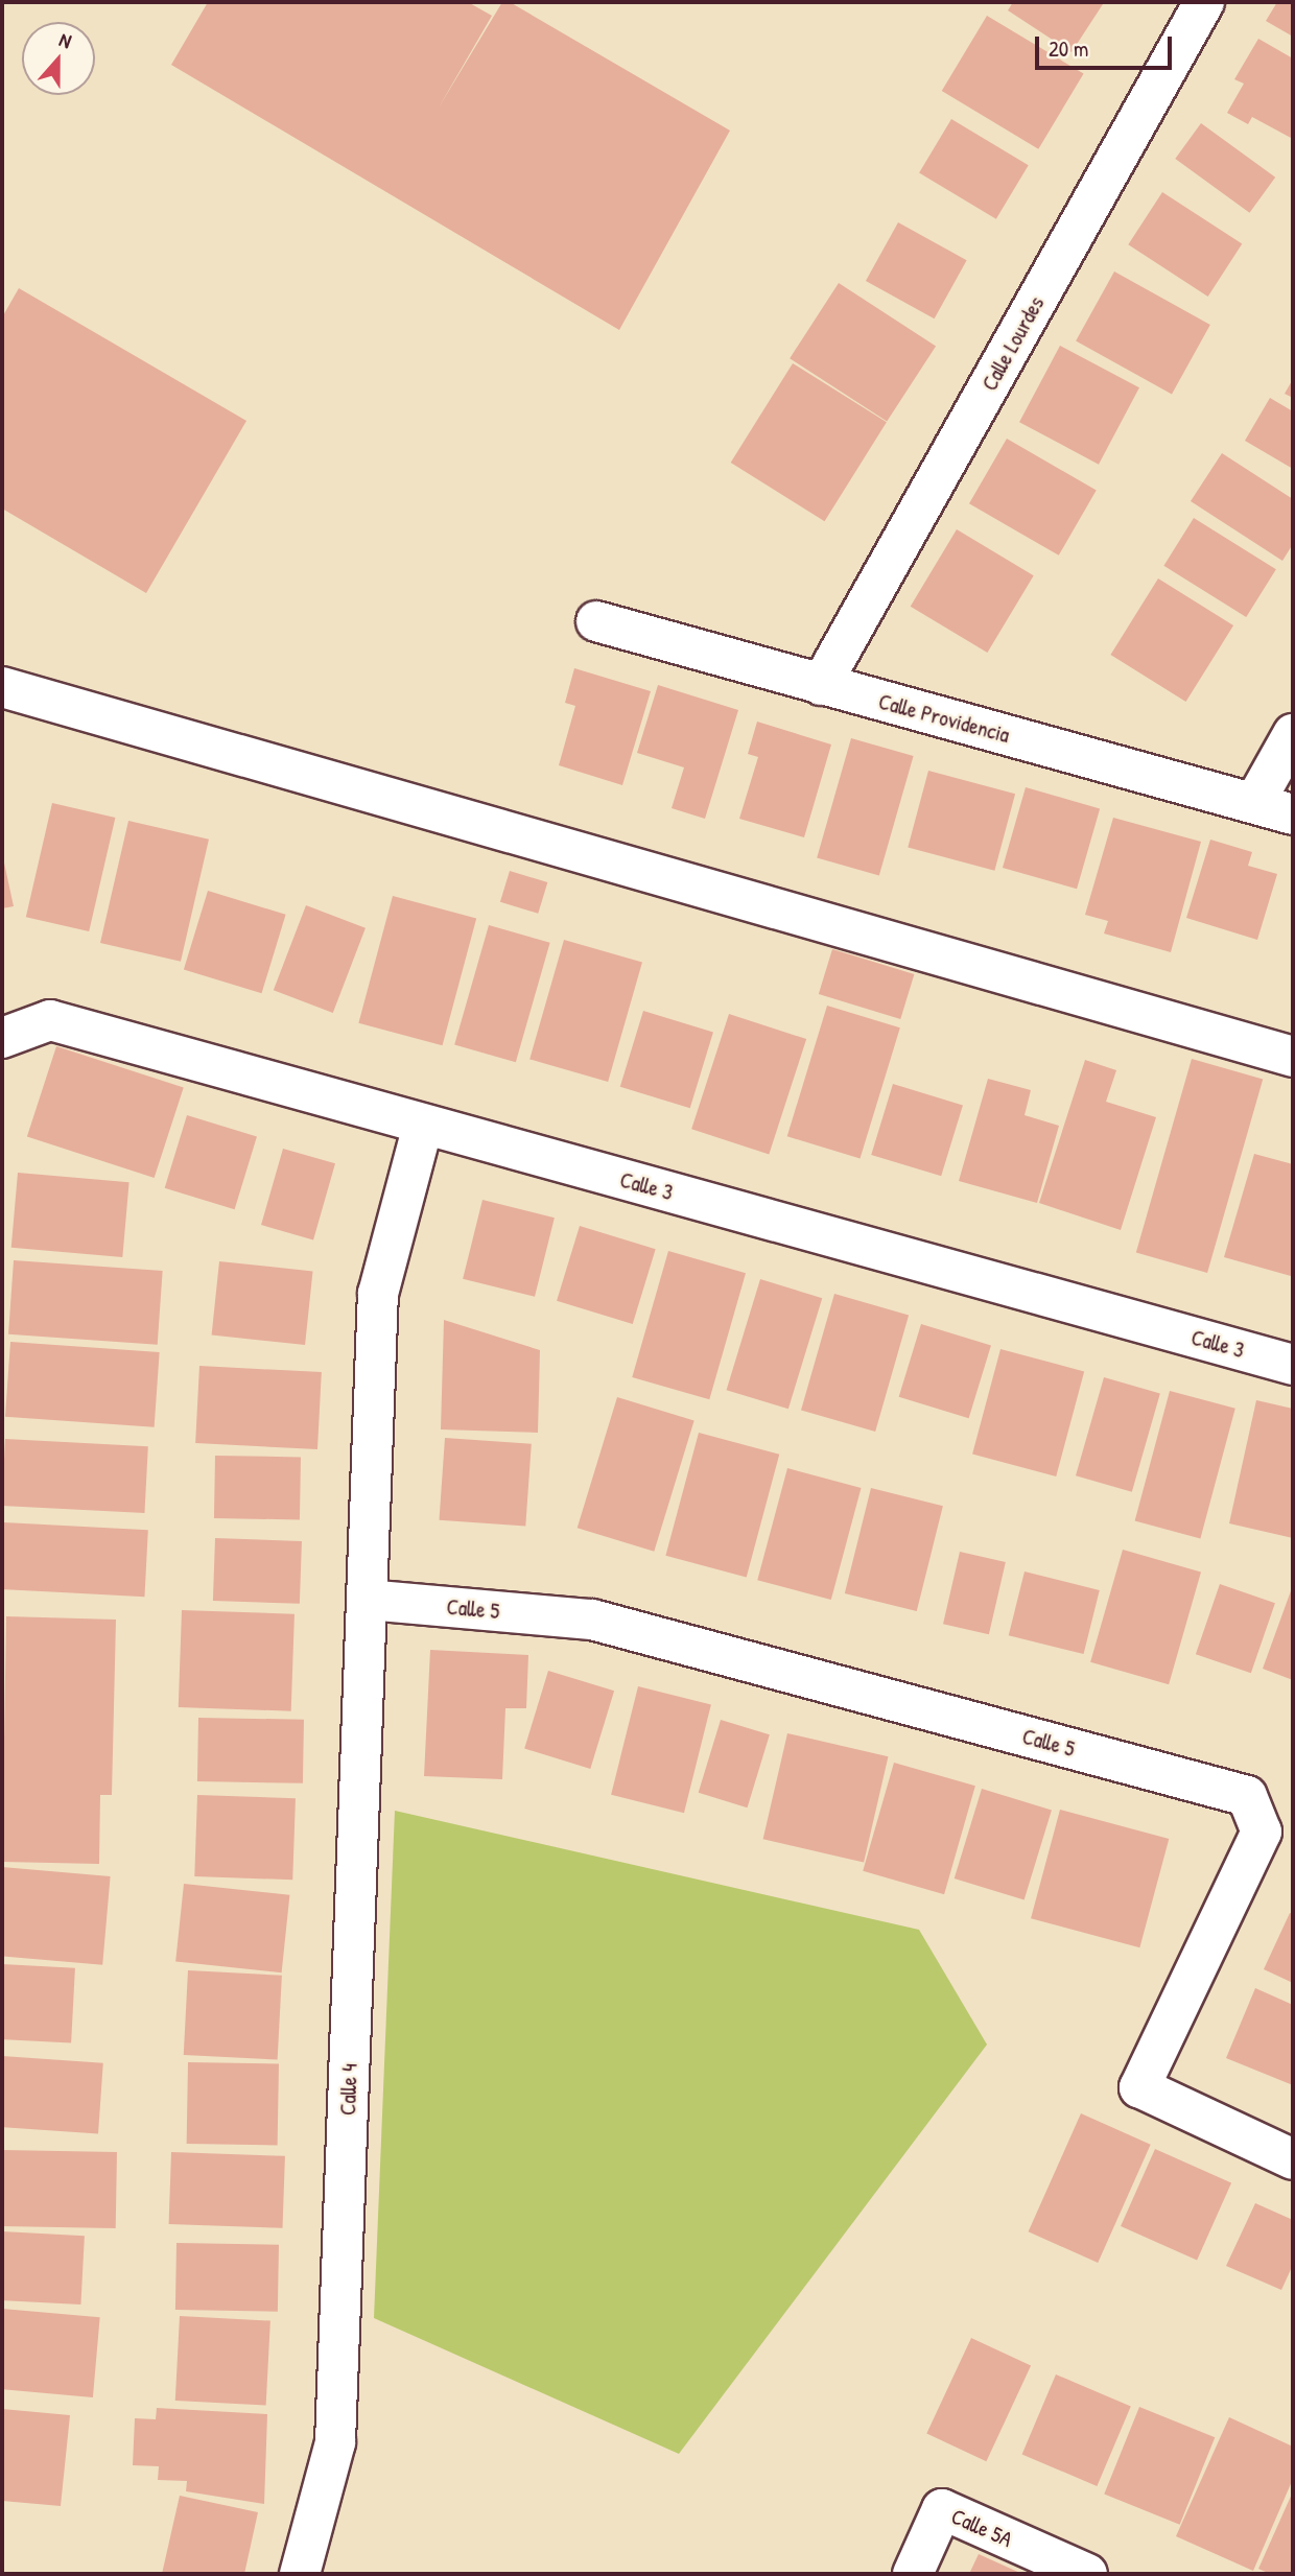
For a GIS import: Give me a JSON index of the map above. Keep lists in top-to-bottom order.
{
  "streets": {
    "street": [
      "Calle Lourdes",
      "Calle Providencia",
      "Calle 3",
      "Calle 5",
      "Calle 4",
      "Calle 5A"
    ]
  },
  "crossings": [
    ["Calle Lourdes", "Calle Providencia"],
    ["Calle 3", "Calle 4"],
    ["Calle 5", "Calle 4"]
  ],
  "scale_bar": "20 m",
  "north": "top"
}
